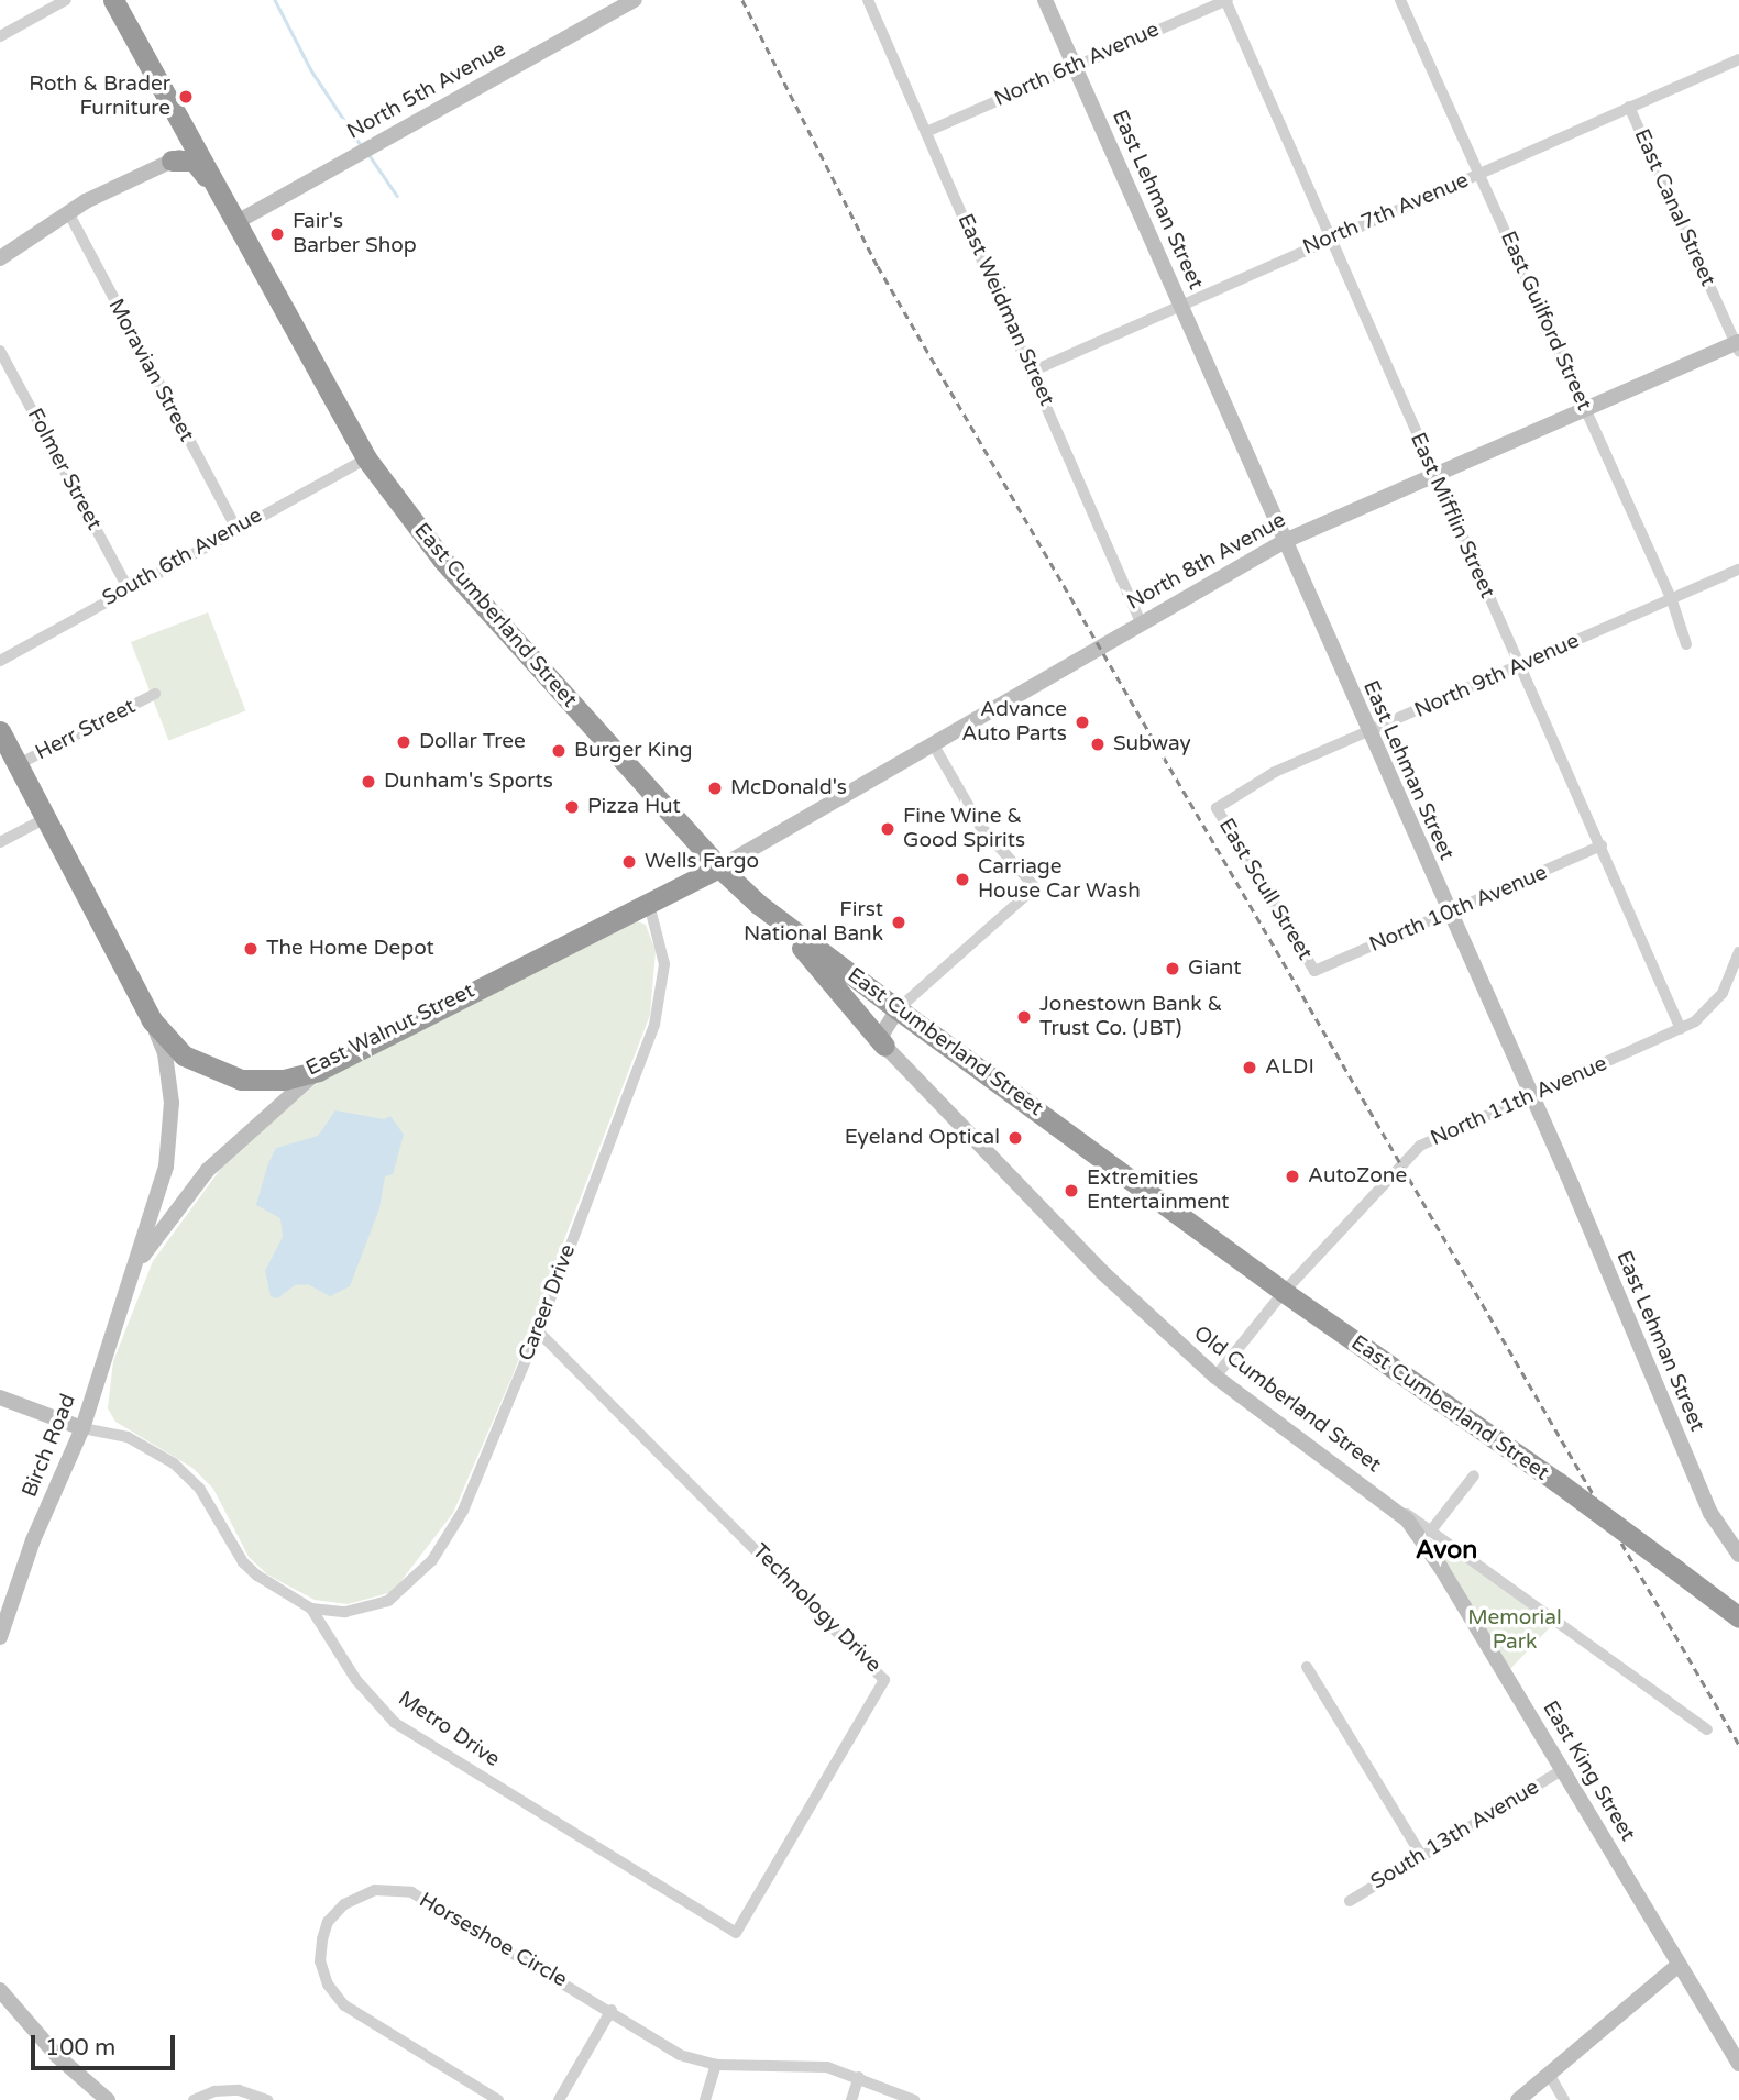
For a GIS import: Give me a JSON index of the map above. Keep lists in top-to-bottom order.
{
  "streets": {
    "highway": ["East Cumberland Street", "East Walnut Street"],
    "street": [
      "North 6th Avenue",
      "North 5th Avenue",
      "East Lehman Street",
      "East Canal Street",
      "North 7th Avenue",
      "East Weidman Street",
      "East Guilford Street",
      "Moravian Street",
      "Folmer Street",
      "East Mifflin Street",
      "South 6th Avenue",
      "North 8th Avenue",
      "North 9th Avenue",
      "Herr Street",
      "East Scull Street",
      "North 10th Avenue",
      "North 11th Avenue",
      "Career Drive",
      "Old Cumberland Street",
      "Birch Road",
      "Technology Drive",
      "Metro Drive",
      "East King Street",
      "South 13th Avenue",
      "Horseshoe Circle"
    ]
  },
  "crossings": [
    ["North 6th Avenue", "East Lehman Street"],
    ["North 6th Avenue", "East Weidman Street"],
    ["North 6th Avenue", "East Mifflin Street"],
    ["North 5th Avenue", "East Cumberland Street"],
    ["East Lehman Street", "North 7th Avenue"],
    ["East Lehman Street", "North 8th Avenue"],
    ["East Lehman Street", "North 9th Avenue"],
    ["East Lehman Street", "North 10th Avenue"],
    ["East Lehman Street", "North 11th Avenue"],
    ["East Canal Street", "North 7th Avenue"],
    ["East Canal Street", "North 8th Avenue"],
    ["North 7th Avenue", "East Weidman Street"],
    ["North 7th Avenue", "East Guilford Street"],
    ["North 7th Avenue", "East Mifflin Street"],
    ["East Weidman Street", "North 8th Avenue"],
    ["East Guilford Street", "North 8th Avenue"],
    ["East Guilford Street", "North 9th Avenue"],
    ["Moravian Street", "South 6th Avenue"],
    ["Folmer Street", "South 6th Avenue"],
    ["East Mifflin Street", "North 8th Avenue"],
    ["East Mifflin Street", "North 9th Avenue"],
    ["East Mifflin Street", "North 10th Avenue"],
    ["East Mifflin Street", "North 11th Avenue"],
    ["South 6th Avenue", "East Cumberland Street"],
    ["North 8th Avenue", "East Cumberland Street"],
    ["North 8th Avenue", "East Walnut Street"],
    ["East Cumberland Street", "East Walnut Street"],
    ["East Cumberland Street", "North 11th Avenue"],
    ["North 9th Avenue", "East Scull Street"],
    ["Herr Street", "East Walnut Street"],
    ["East Scull Street", "North 10th Avenue"],
    ["East Walnut Street", "Career Drive"],
    ["East Walnut Street", "Birch Road"],
    ["North 11th Avenue", "Old Cumberland Street"],
    ["Career Drive", "Technology Drive"],
    ["Career Drive", "Metro Drive"],
    ["Old Cumberland Street", "East King Street"],
    ["Birch Road", "Metro Drive"],
    ["Technology Drive", "Metro Drive"],
    ["East King Street", "South 13th Avenue"]
  ],
  "districts": ["Avon"],
  "parks": ["Memorial Park"],
  "places": [
    "Roth & Brader Furniture",
    "Fair's Barber Shop",
    "Advance Auto Parts",
    "Dollar Tree",
    "Subway",
    "Burger King",
    "Dunham's Sports",
    "McDonald's",
    "Pizza Hut",
    "Fine Wine & Good Spirits",
    "Wells Fargo",
    "Carriage House Car Wash",
    "First National Bank",
    "The Home Depot",
    "Giant",
    "Jonestown Bank & Trust Co. (JBT)",
    "ALDI",
    "Eyeland Optical",
    "AutoZone",
    "Extremities Entertainment"
  ],
  "scale_bar": "100 m"
}
